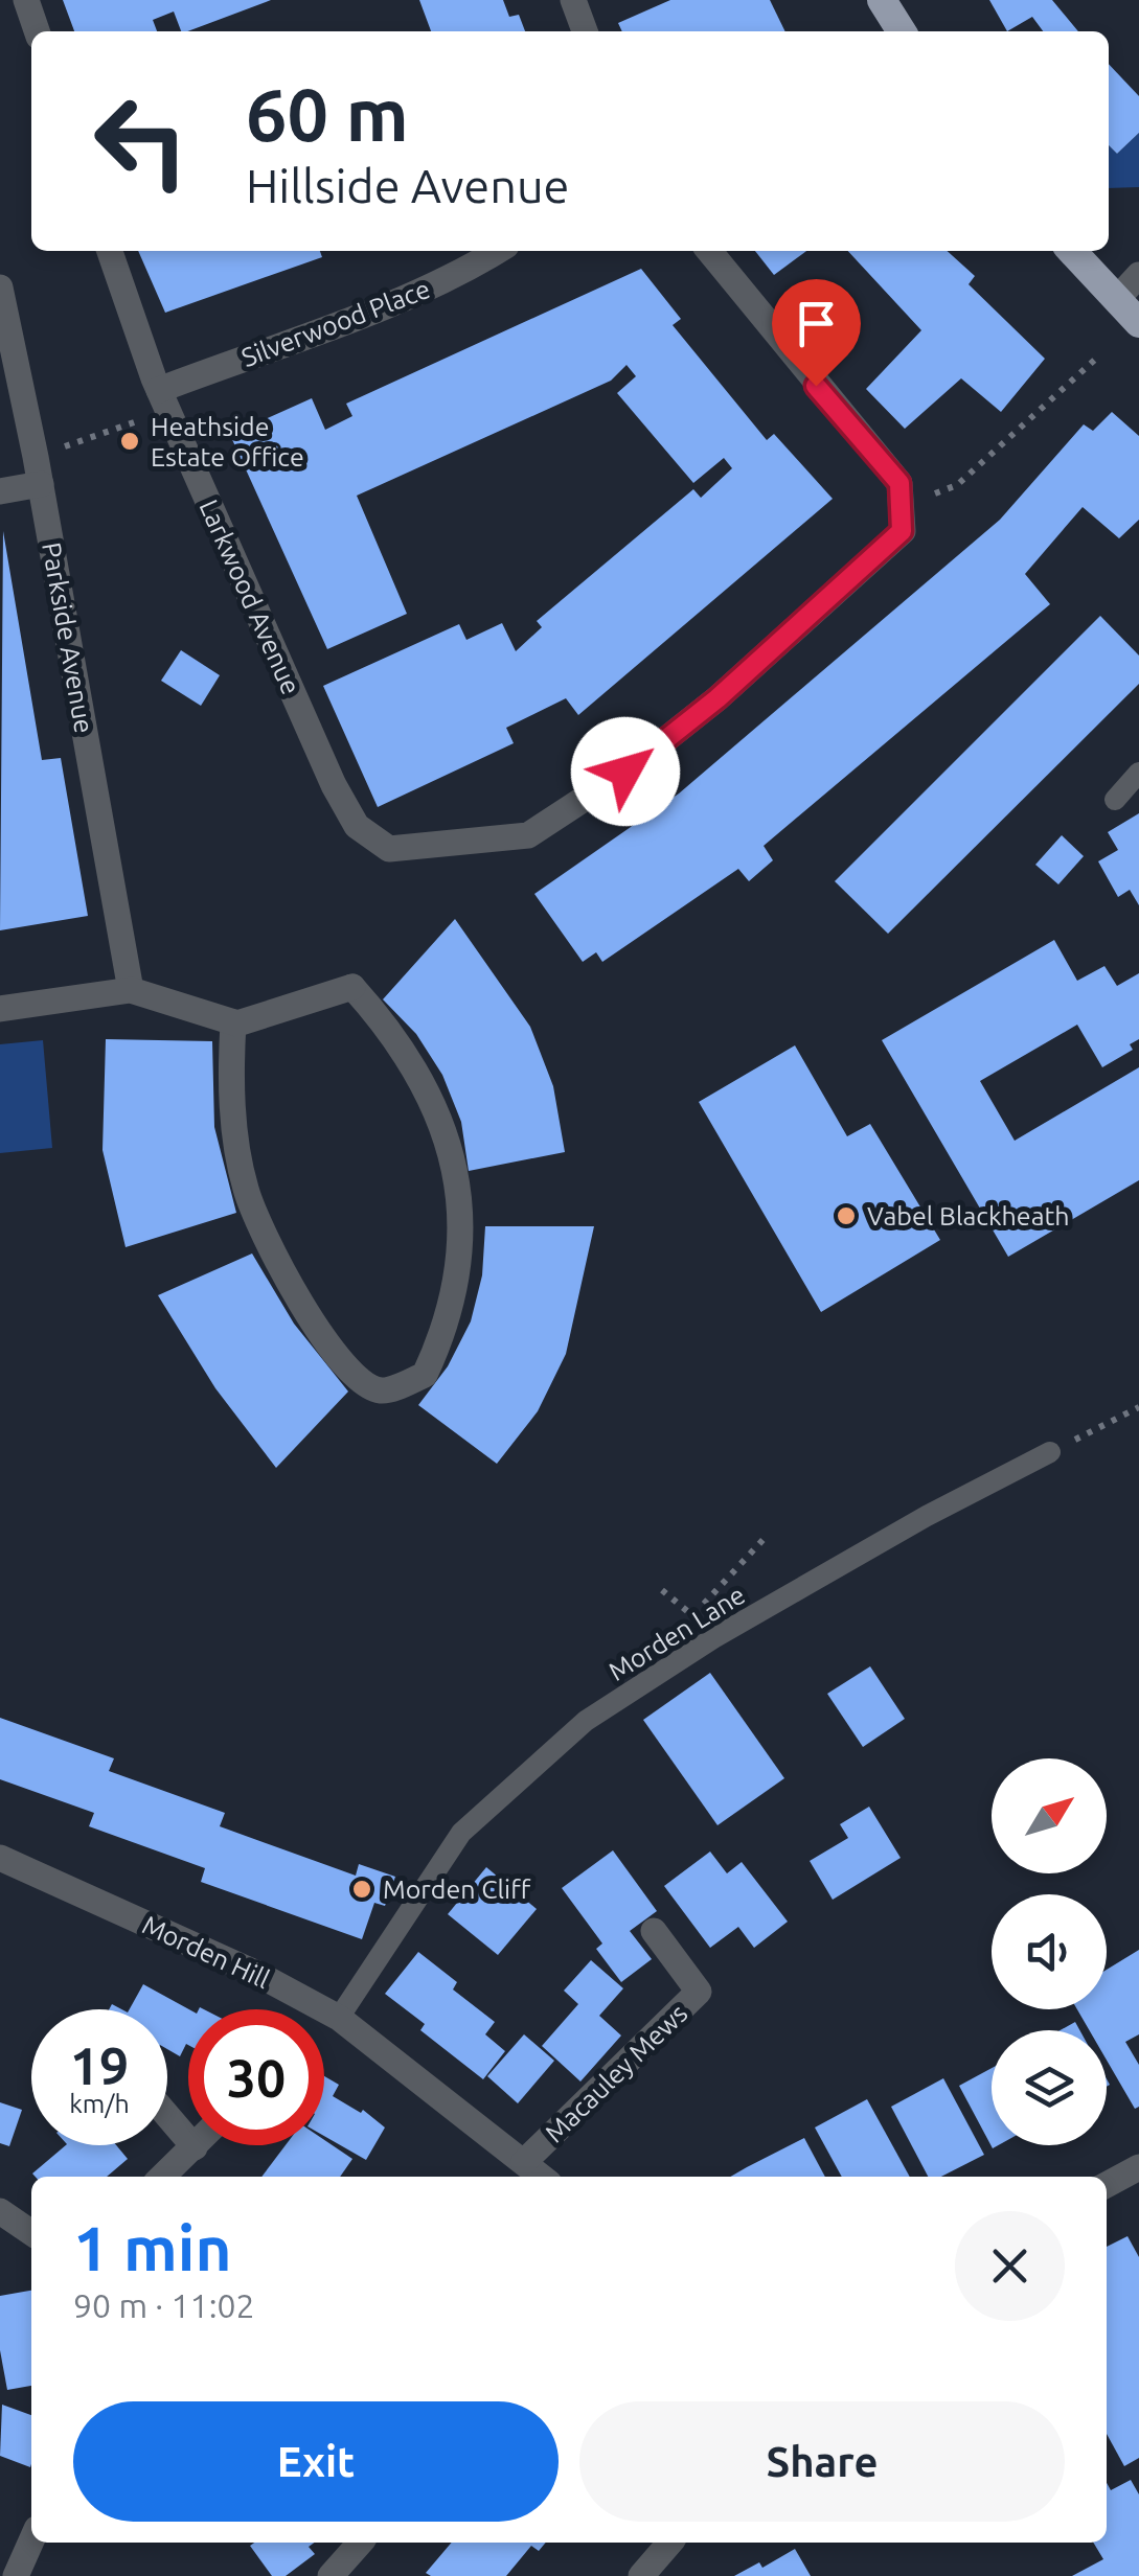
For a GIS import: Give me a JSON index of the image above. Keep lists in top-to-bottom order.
{
  "streets": {
    "street": [
      "Silverwood Place",
      "Larkwood Avenue",
      "Parkside Avenue",
      "Morden Hill",
      "Macauley Mews"
    ],
    "lane": ["Morden Lane"]
  },
  "crossings": [
    ["Silverwood Place", "Larkwood Avenue"],
    ["Morden Lane", "Morden Hill"],
    ["Morden Hill", "Macauley Mews"]
  ],
  "places": ["Heathside Estate Office", "Vabel Blackheath", "Morden Cliff"],
  "north": "top right",
  "page": {
    "turn": ["60 m", "Hillside Avenue"],
    "speed": "19 km/h",
    "limit": "30",
    "heading": ["1 min", "90 m · 11:02"],
    "buttons": ["Exit", "Share"]
  }
}
